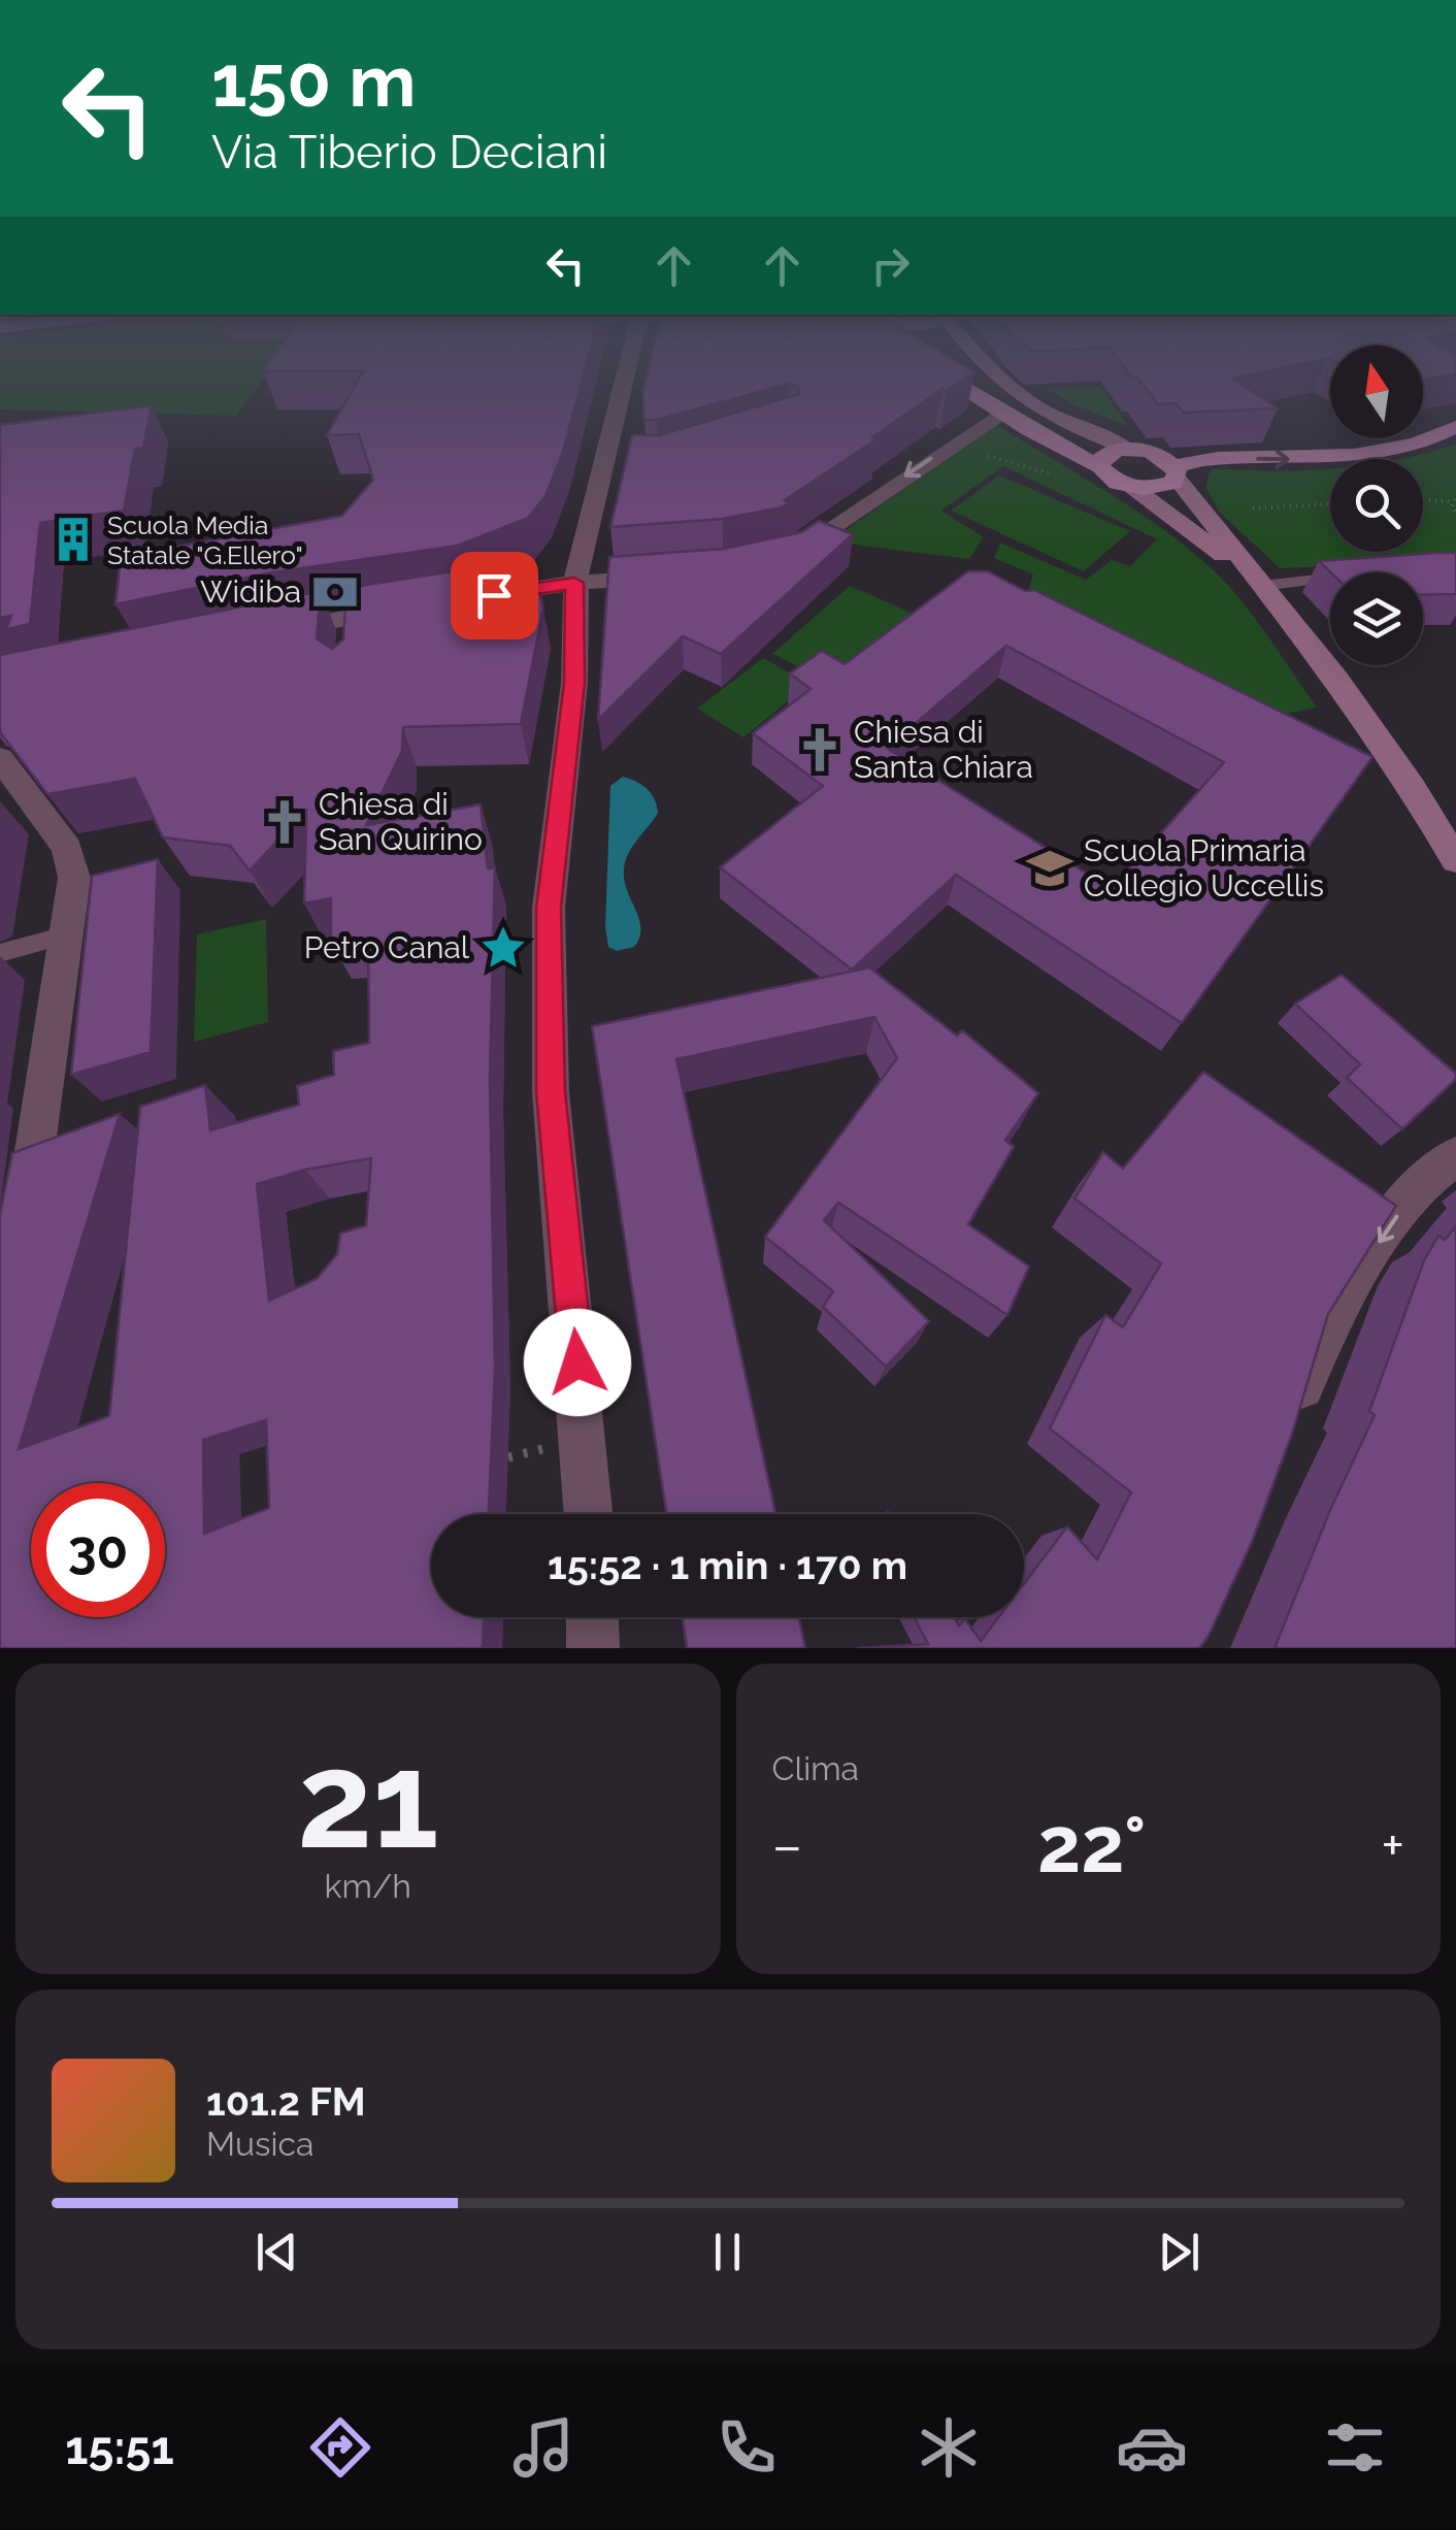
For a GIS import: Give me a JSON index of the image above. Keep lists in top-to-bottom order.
{
  "places": {
    "building": ["Scuola Media Statale \"G.Ellero\""],
    "bank": ["Widiba"],
    "church": ["Chiesa di Santa Chiara", "Chiesa di San Quirino"],
    "school or university": ["Scuola Primaria Collegio Uccellis"],
    "place": ["Petro Canal"]
  },
  "north": "top",
  "page": {
    "turn": ["150 m", "Via Tiberio Deciani"],
    "limit": "30",
    "trip": "15:52 · 1 min · 170 m",
    "tile": [
      ["21", "km/h"],
      "Clima"
    ],
    "heat": ["−", "22°", "+"],
    "song": ["101.2 FM", "Musica"],
    "tabs": "15:51"
  }
}
